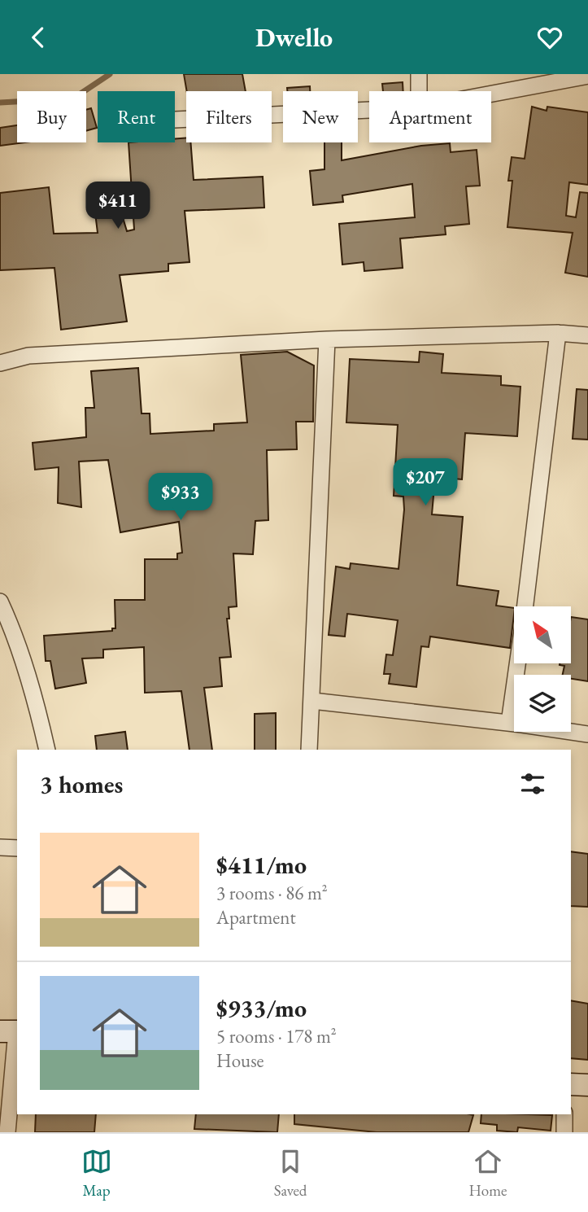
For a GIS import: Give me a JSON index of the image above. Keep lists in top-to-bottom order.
{
  "north": "top left",
  "page": {
    "header": "Dwello",
    "chip": [
      "Buy",
      "Rent",
      "Filters",
      "New",
      "Apartment"
    ],
    "price": ["$411", "$207", "$933"],
    "heading": "3 homes",
    "list": [
      {
        "name": "$411/mo",
        "note": "3 rooms · 86 m² · Apartment"
      },
      {
        "name": "$933/mo",
        "note": "5 rooms · 178 m² · House"
      }
    ],
    "tabs": ["Map", "Saved", "Home"]
  }
}
